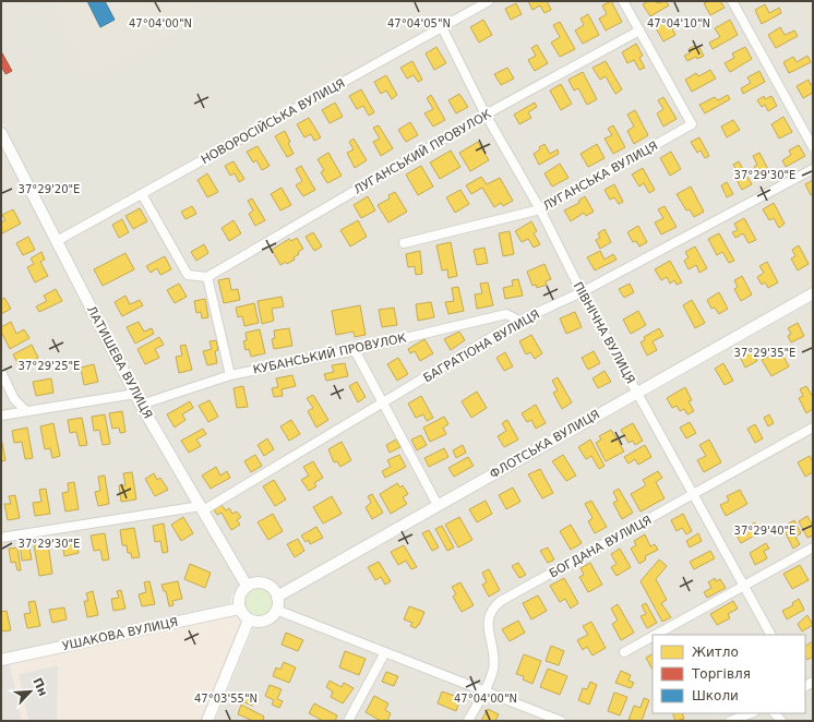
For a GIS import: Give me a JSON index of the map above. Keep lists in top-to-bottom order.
{
  "streets": {
    "street": [
      "НОВОРОСІЙСЬКА ВУЛИЦЯ",
      "ЛУГАНСЬКИЙ ПРОВУЛОК",
      "ЛУГАНСЬКА ВУЛИЦЯ",
      "ПІВНІЧНА ВУЛИЦЯ",
      "БАГРАТІОНА ВУЛИЦЯ",
      "КУБАНСЬКИЙ ПРОВУЛОК",
      "ЛАТИШЕВА ВУЛИЦЯ",
      "ФЛОТСЬКА ВУЛИЦЯ",
      "БОГДАНА ВУЛИЦЯ",
      "УШАКОВА ВУЛИЦЯ"
    ]
  },
  "crossings": [
    ["НОВОРОСІЙСЬКА ВУЛИЦЯ", "ПІВНІЧНА ВУЛИЦЯ"],
    ["НОВОРОСІЙСЬКА ВУЛИЦЯ", "ЛАТИШЕВА ВУЛИЦЯ"],
    ["ЛУГАНСЬКИЙ ПРОВУЛОК", "ЛУГАНСЬКА ВУЛИЦЯ"],
    ["ЛУГАНСЬКИЙ ПРОВУЛОК", "ПІВНІЧНА ВУЛИЦЯ"],
    ["ЛУГАНСЬКА ВУЛИЦЯ", "ПІВНІЧНА ВУЛИЦЯ"],
    ["ПІВНІЧНА ВУЛИЦЯ", "БАГРАТІОНА ВУЛИЦЯ"],
    ["ПІВНІЧНА ВУЛИЦЯ", "ФЛОТСЬКА ВУЛИЦЯ"],
    ["ПІВНІЧНА ВУЛИЦЯ", "БОГДАНА ВУЛИЦЯ"],
    ["БАГРАТІОНА ВУЛИЦЯ", "КУБАНСЬКИЙ ПРОВУЛОК"],
    ["БАГРАТІОНА ВУЛИЦЯ", "ЛАТИШЕВА ВУЛИЦЯ"],
    ["КУБАНСЬКИЙ ПРОВУЛОК", "ЛАТИШЕВА ВУЛИЦЯ"],
    ["ЛАТИШЕВА ВУЛИЦЯ", "ФЛОТСЬКА ВУЛИЦЯ"],
    ["ЛАТИШЕВА ВУЛИЦЯ", "УШАКОВА ВУЛИЦЯ"],
    ["ФЛОТСЬКА ВУЛИЦЯ", "УШАКОВА ВУЛИЦЯ"]
  ],
  "legend": ["Житло", "Торгівля", "Школи"],
  "north": "top right",
  "coordinates": [
    "47°04'00\"N",
    "47°04'05\"N",
    "47°04'10\"N",
    "37°29'30\"E",
    "37°29'20\"E",
    "37°29'35\"E",
    "37°29'25\"E",
    "37°29'40\"E",
    "47°03'55\"N"
  ]
}
